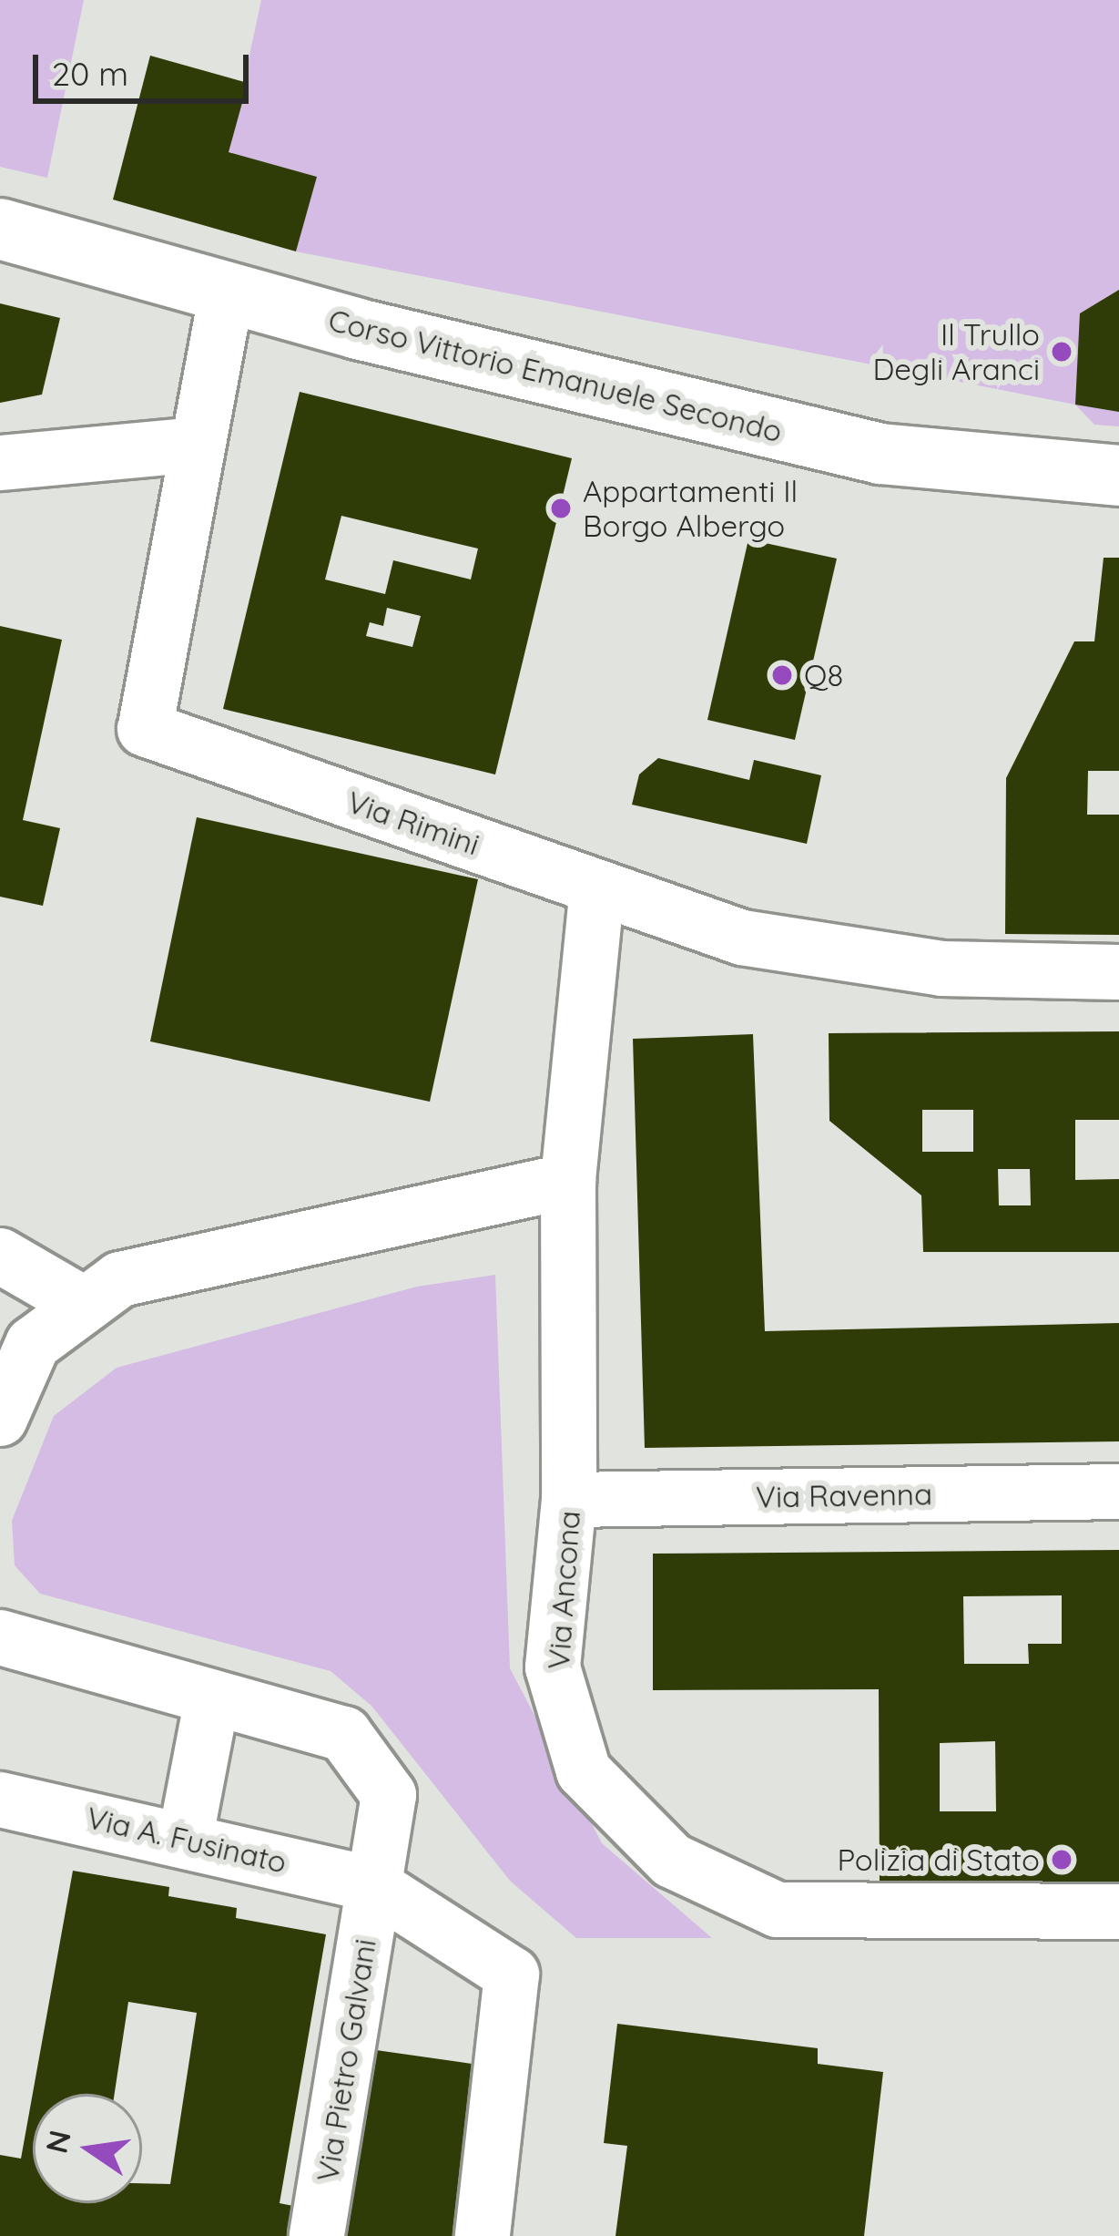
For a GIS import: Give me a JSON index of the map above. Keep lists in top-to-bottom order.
{
  "streets": {
    "street": [
      "Corso Vittorio Emanuele Secondo",
      "Via Rimini",
      "Via Ravenna",
      "Via Ancona",
      "Via A. Fusinato",
      "Via Pietro Galvani"
    ]
  },
  "crossings": [
    ["Corso Vittorio Emanuele Secondo", "Via Rimini"],
    ["Via Rimini", "Via Ancona"],
    ["Via Ravenna", "Via Ancona"],
    ["Via A. Fusinato", "Via Pietro Galvani"]
  ],
  "places": [
    "Il Trullo Degli Aranci",
    "Appartamenti Il Borgo Albergo",
    "Q8",
    "Polizia di Stato"
  ],
  "scale_bar": "20 m",
  "north": "left"
}
